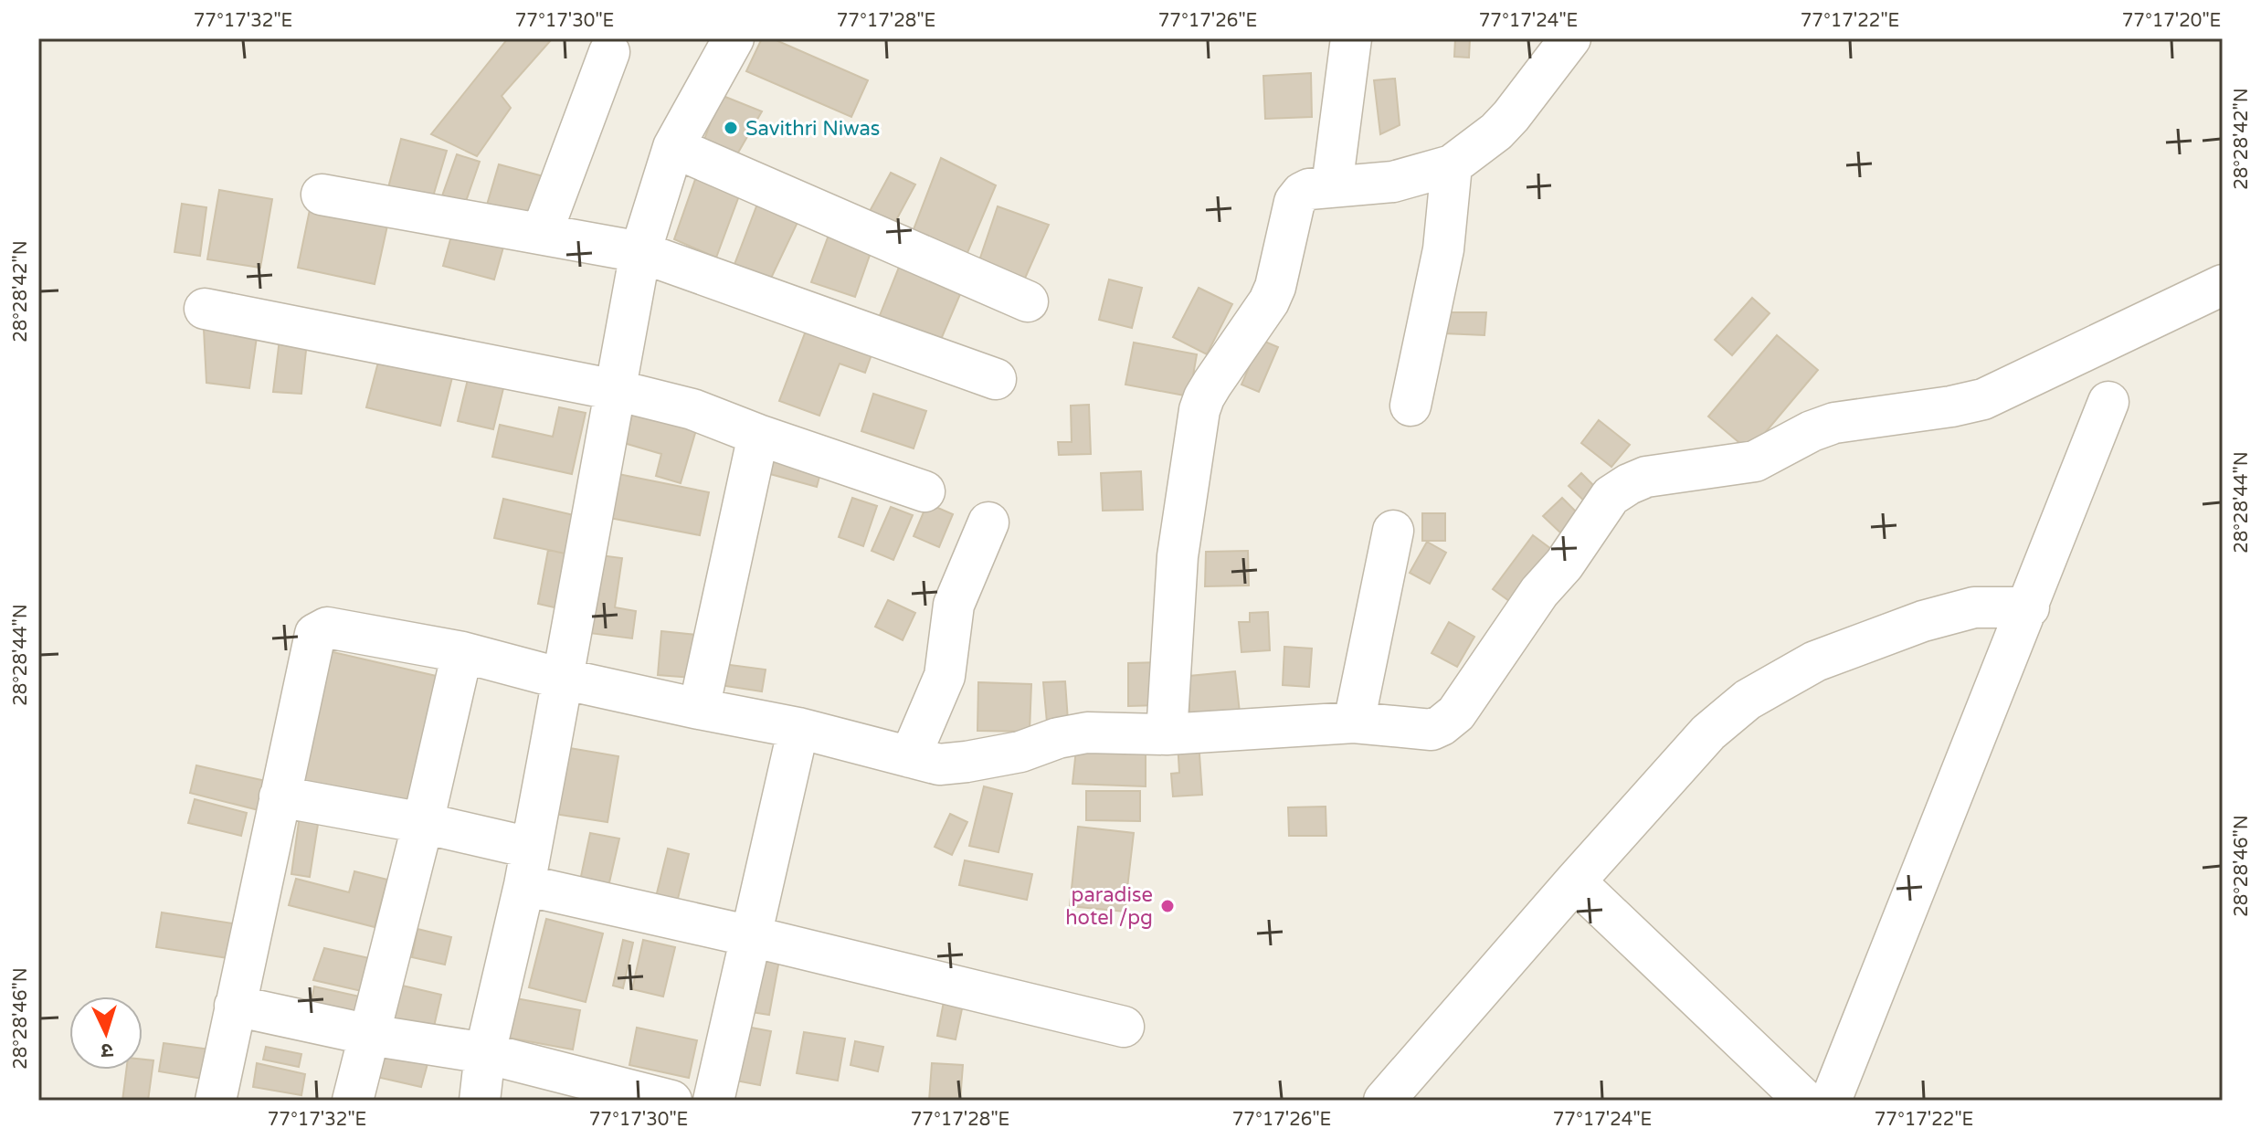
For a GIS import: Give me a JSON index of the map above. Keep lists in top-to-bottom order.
{
  "places": ["Savithri Niwas", "paradise hotel /pg"],
  "north": "bottom",
  "coordinates": [
    "77°17'32\"E",
    "77°17'30\"E",
    "77°17'28\"E",
    "77°17'26\"E",
    "77°17'24\"E",
    "77°17'22\"E",
    "77°17'20\"E",
    "28°28'42\"N",
    "28°28'44\"N",
    "28°28'46\"N"
  ]
}
